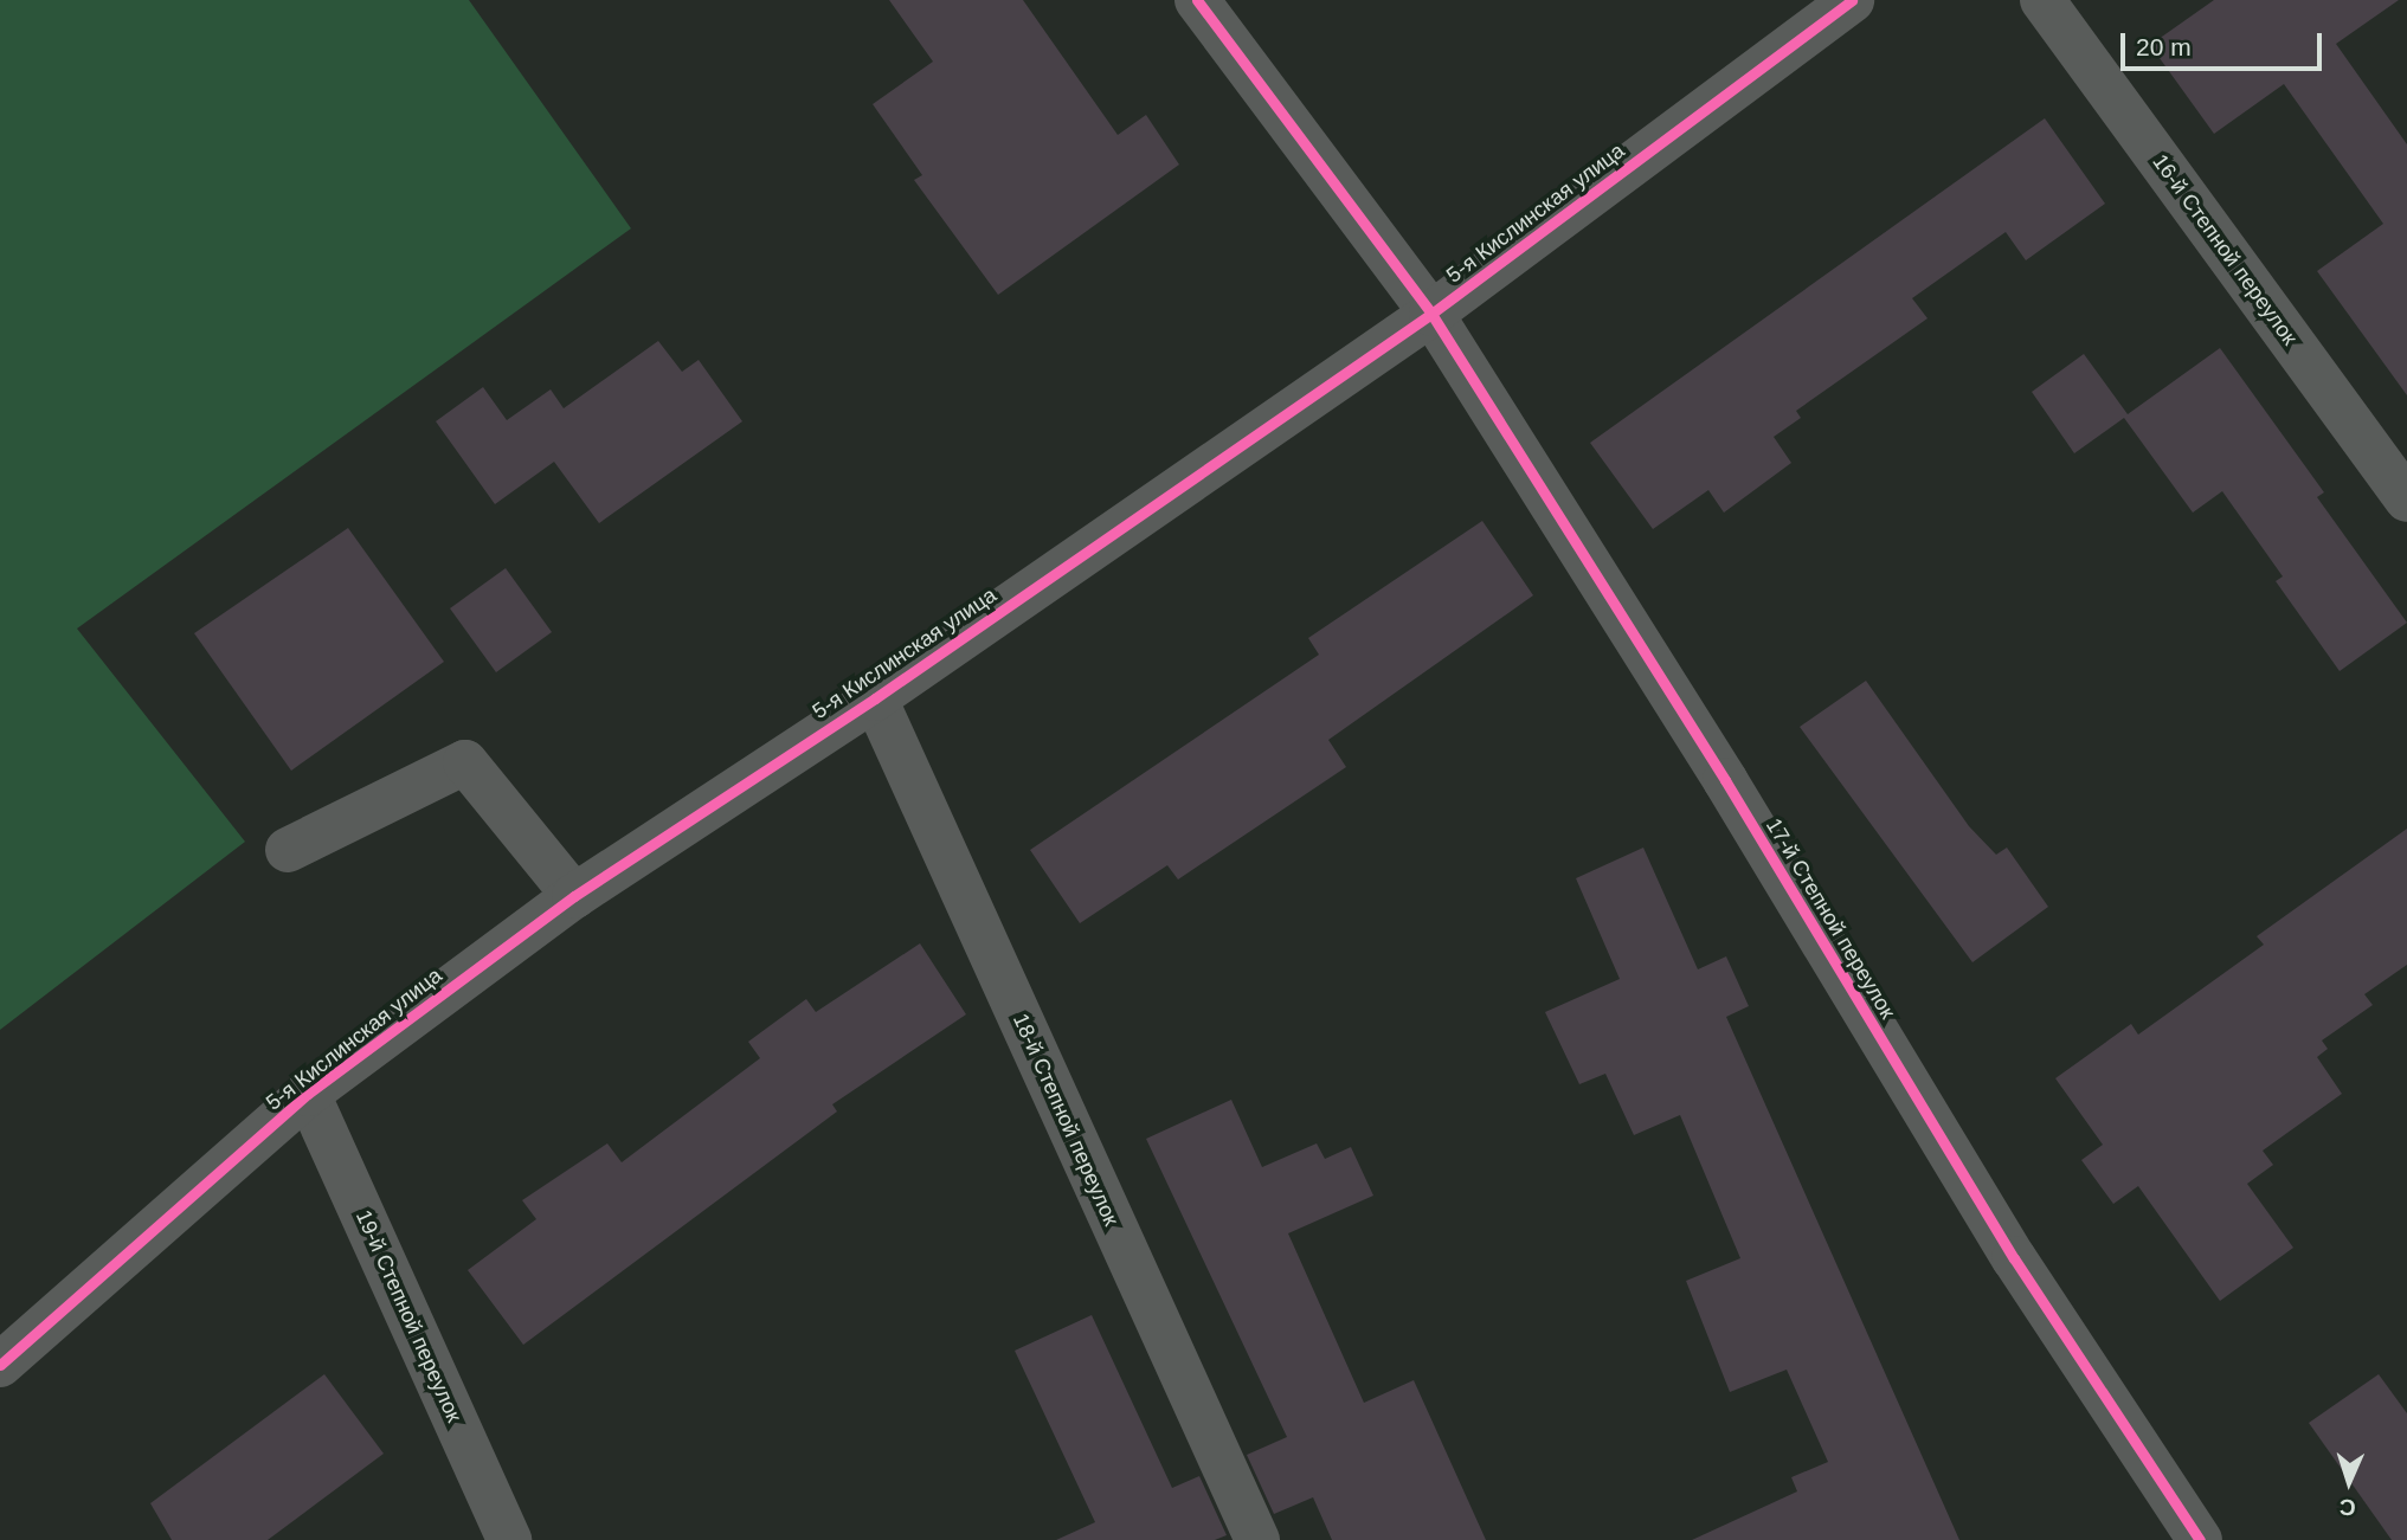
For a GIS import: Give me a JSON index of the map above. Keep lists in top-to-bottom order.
{
  "streets": {
    "street": [
      "5-я Кислинская улица",
      "16-й Степной переулок",
      "17-й Степной переулок",
      "18-й Степной переулок",
      "19-й Степной переулок"
    ]
  },
  "crossings": [
    ["5-я Кислинская улица", "17-й Степной переулок"],
    ["5-я Кислинская улица", "18-й Степной переулок"],
    ["5-я Кислинская улица", "19-й Степной переулок"]
  ],
  "scale_bar": "20 m",
  "north": "bottom"
}
